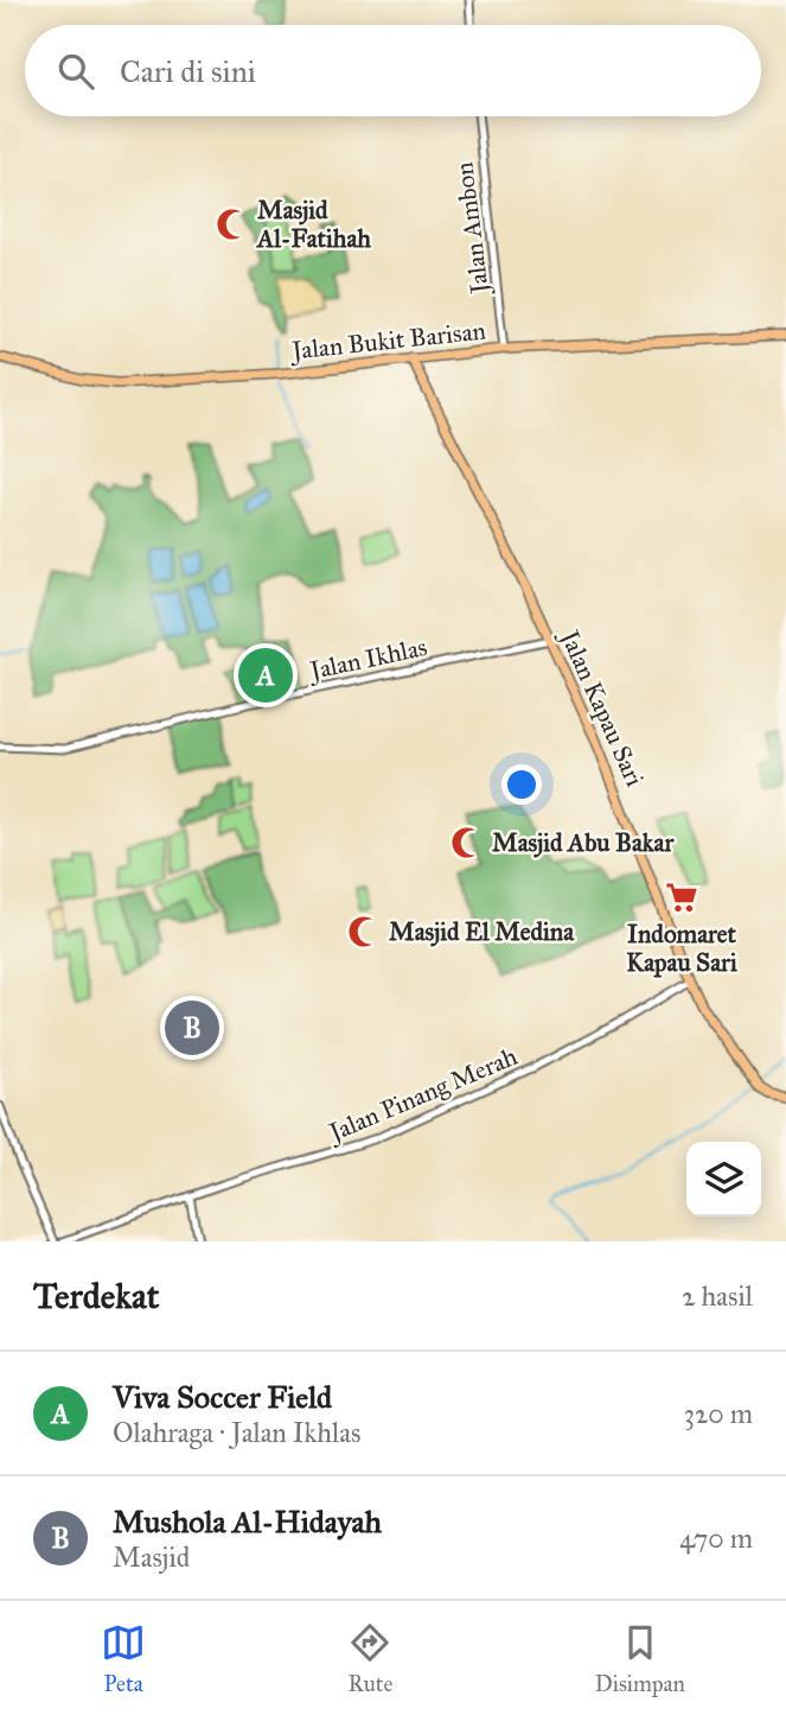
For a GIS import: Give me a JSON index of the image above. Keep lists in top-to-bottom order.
{
  "streets": {
    "main road": ["Jalan Bukit Barisan", "Jalan Kapau Sari"],
    "street": ["Jalan Ambon", "Jalan Ikhlas", "Jalan Pinang Merah"]
  },
  "crossings": [
    ["Jalan Ambon", "Jalan Bukit Barisan"],
    ["Jalan Bukit Barisan", "Jalan Kapau Sari"],
    ["Jalan Ikhlas", "Jalan Kapau Sari"],
    ["Jalan Kapau Sari", "Jalan Pinang Merah"]
  ],
  "places": {
    "mosque": ["Masjid Al-Fatihah", "Masjid Abu Bakar", "Masjid El Medina"],
    "supermarket": ["Indomaret Kapau Sari"]
  },
  "page": {
    "search": "Cari di sini",
    "pins": ["A", "B"],
    "heading": ["Terdekat", "2 hasil"],
    "list": [
      {
        "mark": "A",
        "name": "Viva Soccer Field",
        "note": "Olahraga · Jalan Ikhlas",
        "value": "320 m"
      },
      {
        "mark": "B",
        "name": "Mushola Al-Hidayah",
        "note": "Masjid",
        "value": "470 m"
      }
    ],
    "nav": ["Peta", "Rute", "Disimpan"]
  }
}
